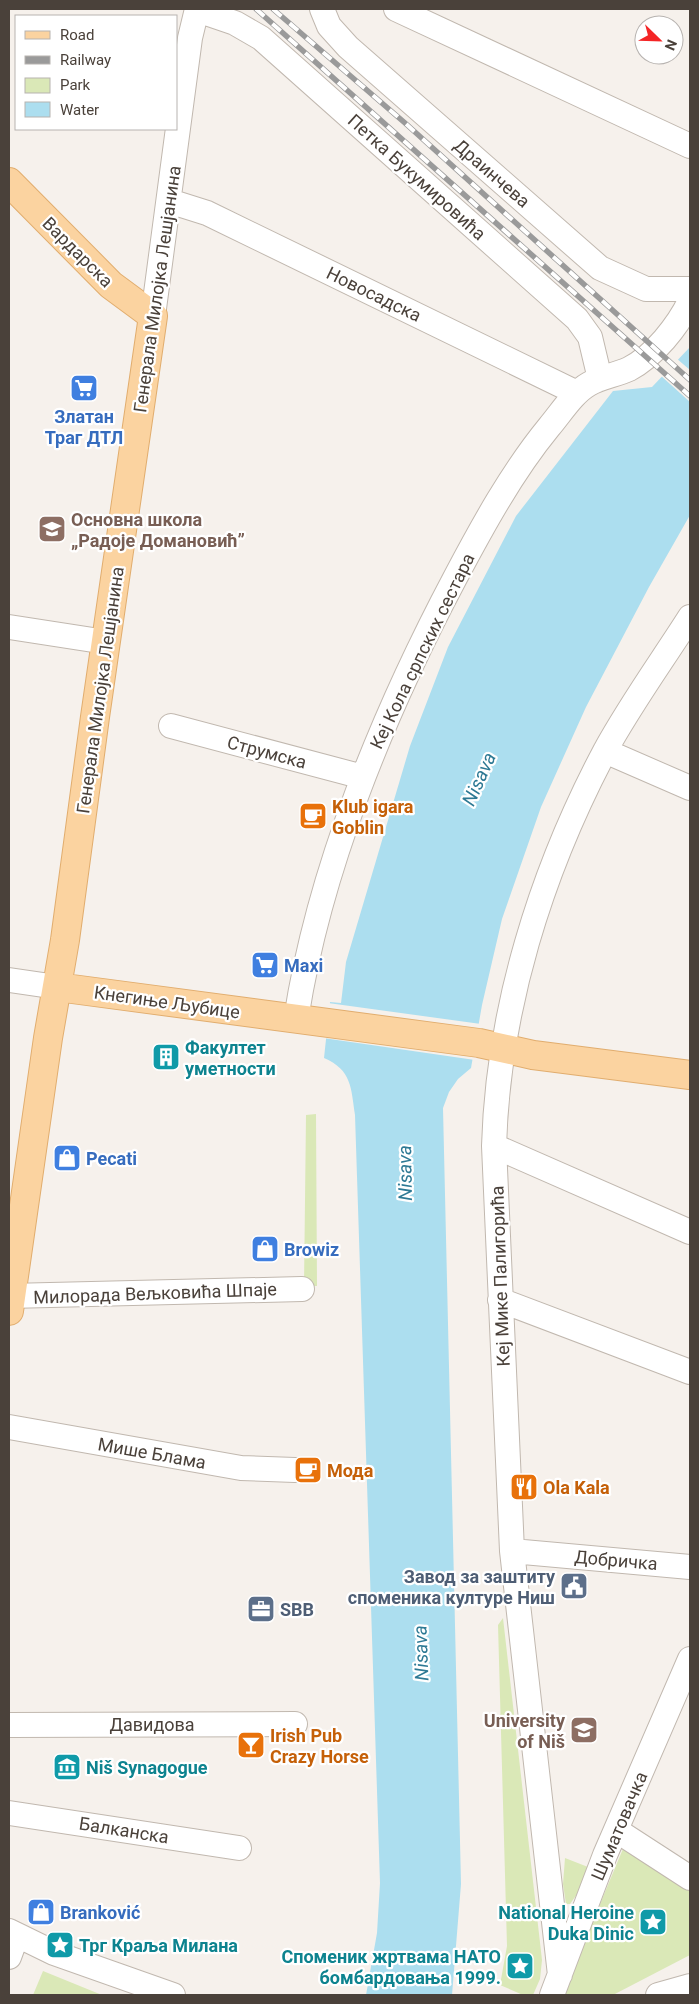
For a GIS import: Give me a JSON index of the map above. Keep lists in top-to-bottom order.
{
  "streets": {
    "main road": ["Вардарска", "Генерала Милојка Лешјанина", "Кнегиње Љубице"],
    "street": [
      "Драинчева",
      "Петка Букумировића",
      "Новосадска",
      "Кеј Кола српских сестара",
      "Струмска",
      "Кеј Мике Палигорића",
      "Милорада Вељковића Шпаје",
      "Мише Блама",
      "Добричка",
      "Давидова",
      "Шуматовачка",
      "Балканска"
    ]
  },
  "crossings": [
    ["Петка Букумировића", "Генерала Милојка Лешјанина"],
    ["Петка Букумировића", "Кеј Кола српских сестара"],
    ["Вардарска", "Генерала Милојка Лешјанина"],
    ["Генерала Милојка Лешјанина", "Новосадска"],
    ["Генерала Милојка Лешјанина", "Кнегиње Љубице"],
    ["Генерала Милојка Лешјанина", "Милорада Вељковића Шпаје"],
    ["Новосадска", "Кеј Кола српских сестара"],
    ["Кеј Кола српских сестара", "Струмска"],
    ["Кеј Кола српских сестара", "Кнегиње Љубице"],
    ["Кнегиње Љубице", "Кеј Мике Палигорића"],
    ["Кеј Мике Палигорића", "Добричка"],
    ["Кеј Мике Палигорића", "Шуматовачка"]
  ],
  "water": ["Nisava"],
  "places": {
    "supermarket": ["Златан Траг ДТЛ", "Maxi"],
    "school or university": ["Основна школа „Радоје Домановић”", "University of Niš"],
    "cafe": ["Klub igara Goblin", "Мода"],
    "building": ["Факултет уметности"],
    "shop": ["Pecati", "Browiz", "Branković"],
    "restaurant": ["Ola Kala"],
    "public building": ["Завод за заштиту споменика културе Ниш"],
    "office": ["SBB"],
    "bar": ["Irish Pub Crazy Horse"],
    "museum": ["Niš Synagogue"],
    "place": ["National Heroine Duka Dinic", "Трг Краља Милана", "Споменик жртвама НАТО бомбардовања 1999."]
  },
  "legend": [
    "Road",
    "Railway",
    "Park",
    "Water"
  ],
  "north": "bottom right"
}
